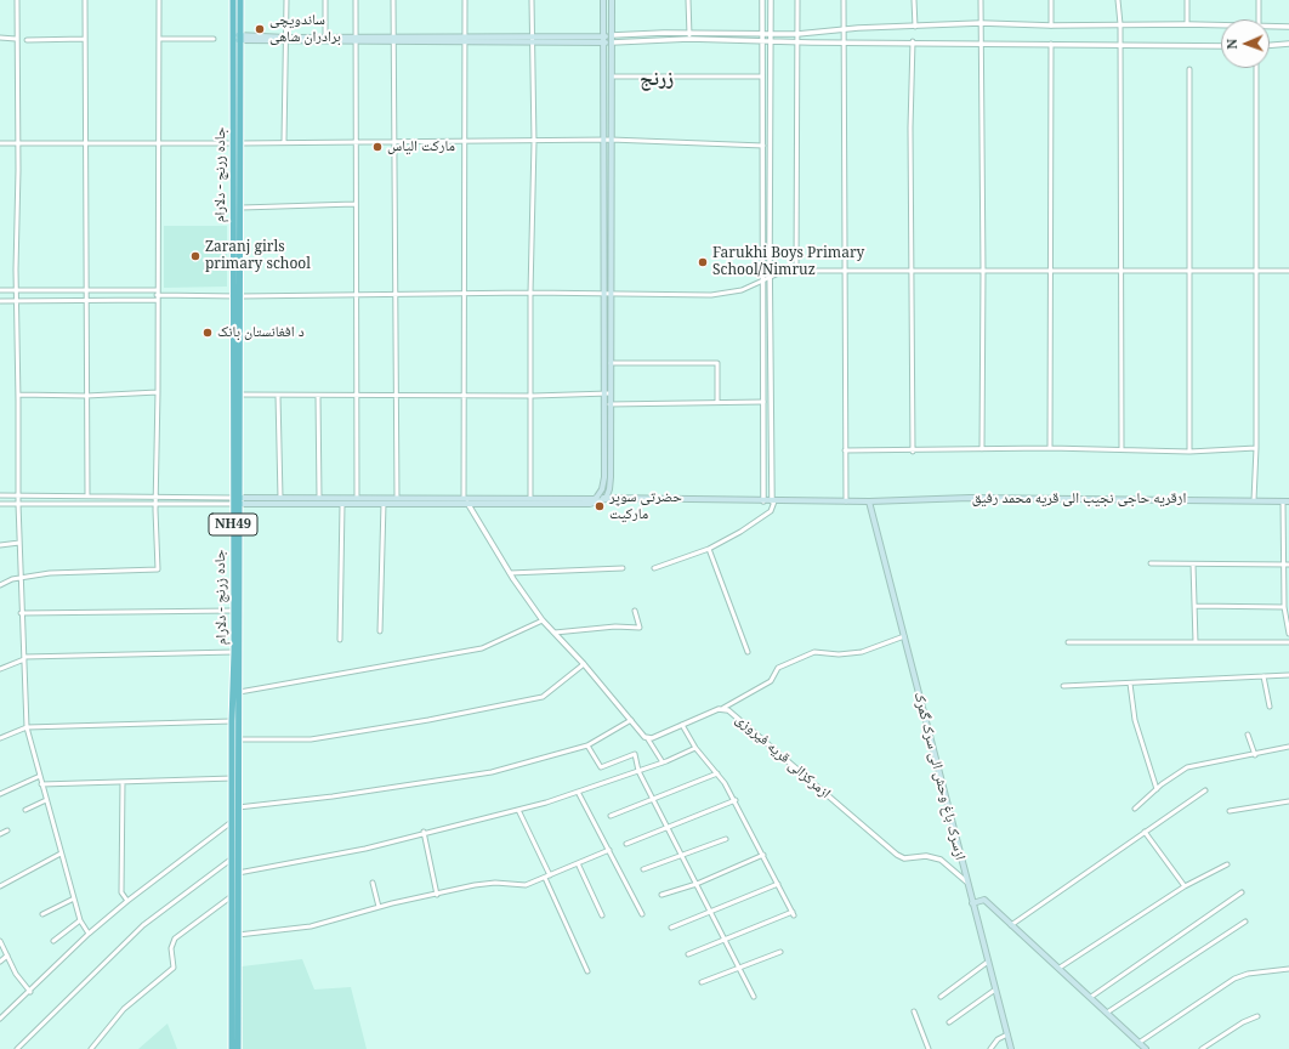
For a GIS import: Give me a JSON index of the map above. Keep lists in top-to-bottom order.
{
  "streets": {
    "highway": ["جاده زرنج - دلارام", "NH49"],
    "main road": ["ازقریه حاجی نجیب الی قریه محمد رفیق", "ازسرک باغ وحش الی سرک گمرک"],
    "street": ["ازمرکزالی قریه فیروزی"]
  },
  "crossings": [
    ["ازقریه حاجی نجیب الی قریه محمد رفیق", "ازسرک باغ وحش الی سرک گمرک"],
    ["ازمرکزالی قریه فیروزی", "ازسرک باغ وحش الی سرک گمرک"]
  ],
  "districts": ["زرنج"],
  "places": [
    "ساندویچی برادران شاهی",
    "مارکت الیاس",
    "Zaranj girls primary school",
    "Farukhi Boys Primary School/Nimruz",
    "د افغانستان بانک",
    "حضرتی سوپر مارکیت"
  ],
  "north": "left"
}
